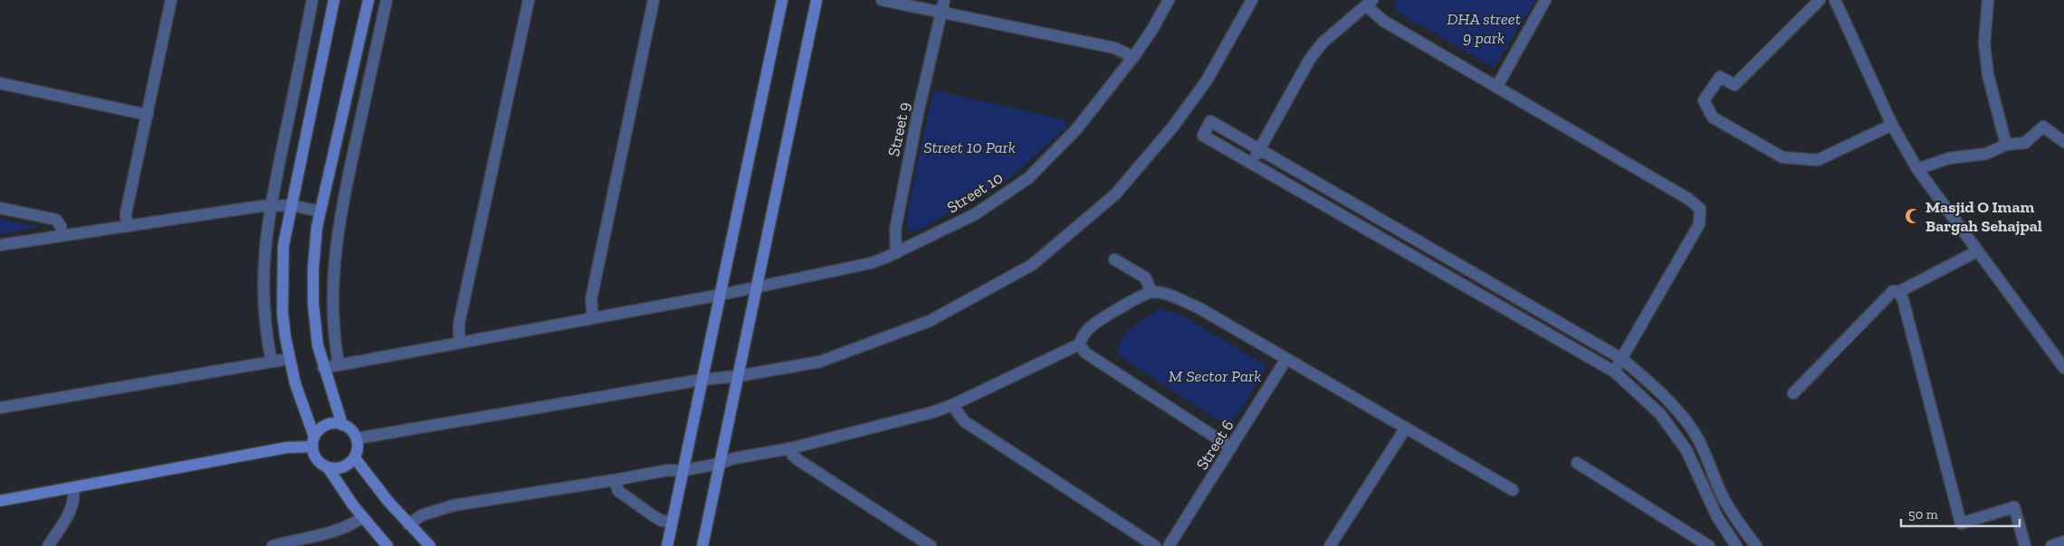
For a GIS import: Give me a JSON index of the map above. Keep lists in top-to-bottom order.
{
  "streets": {
    "street": ["Street 9", "Street 10", "Street 6"]
  },
  "crossings": [
    ["Street 9", "Street 10"]
  ],
  "parks": ["DHA street 9 park", "Street 10 Park", "M Sector Park"],
  "places": {
    "mosque": ["Masjid O Imam Bargah Sehajpal"]
  },
  "scale_bar": "50 m"
}
